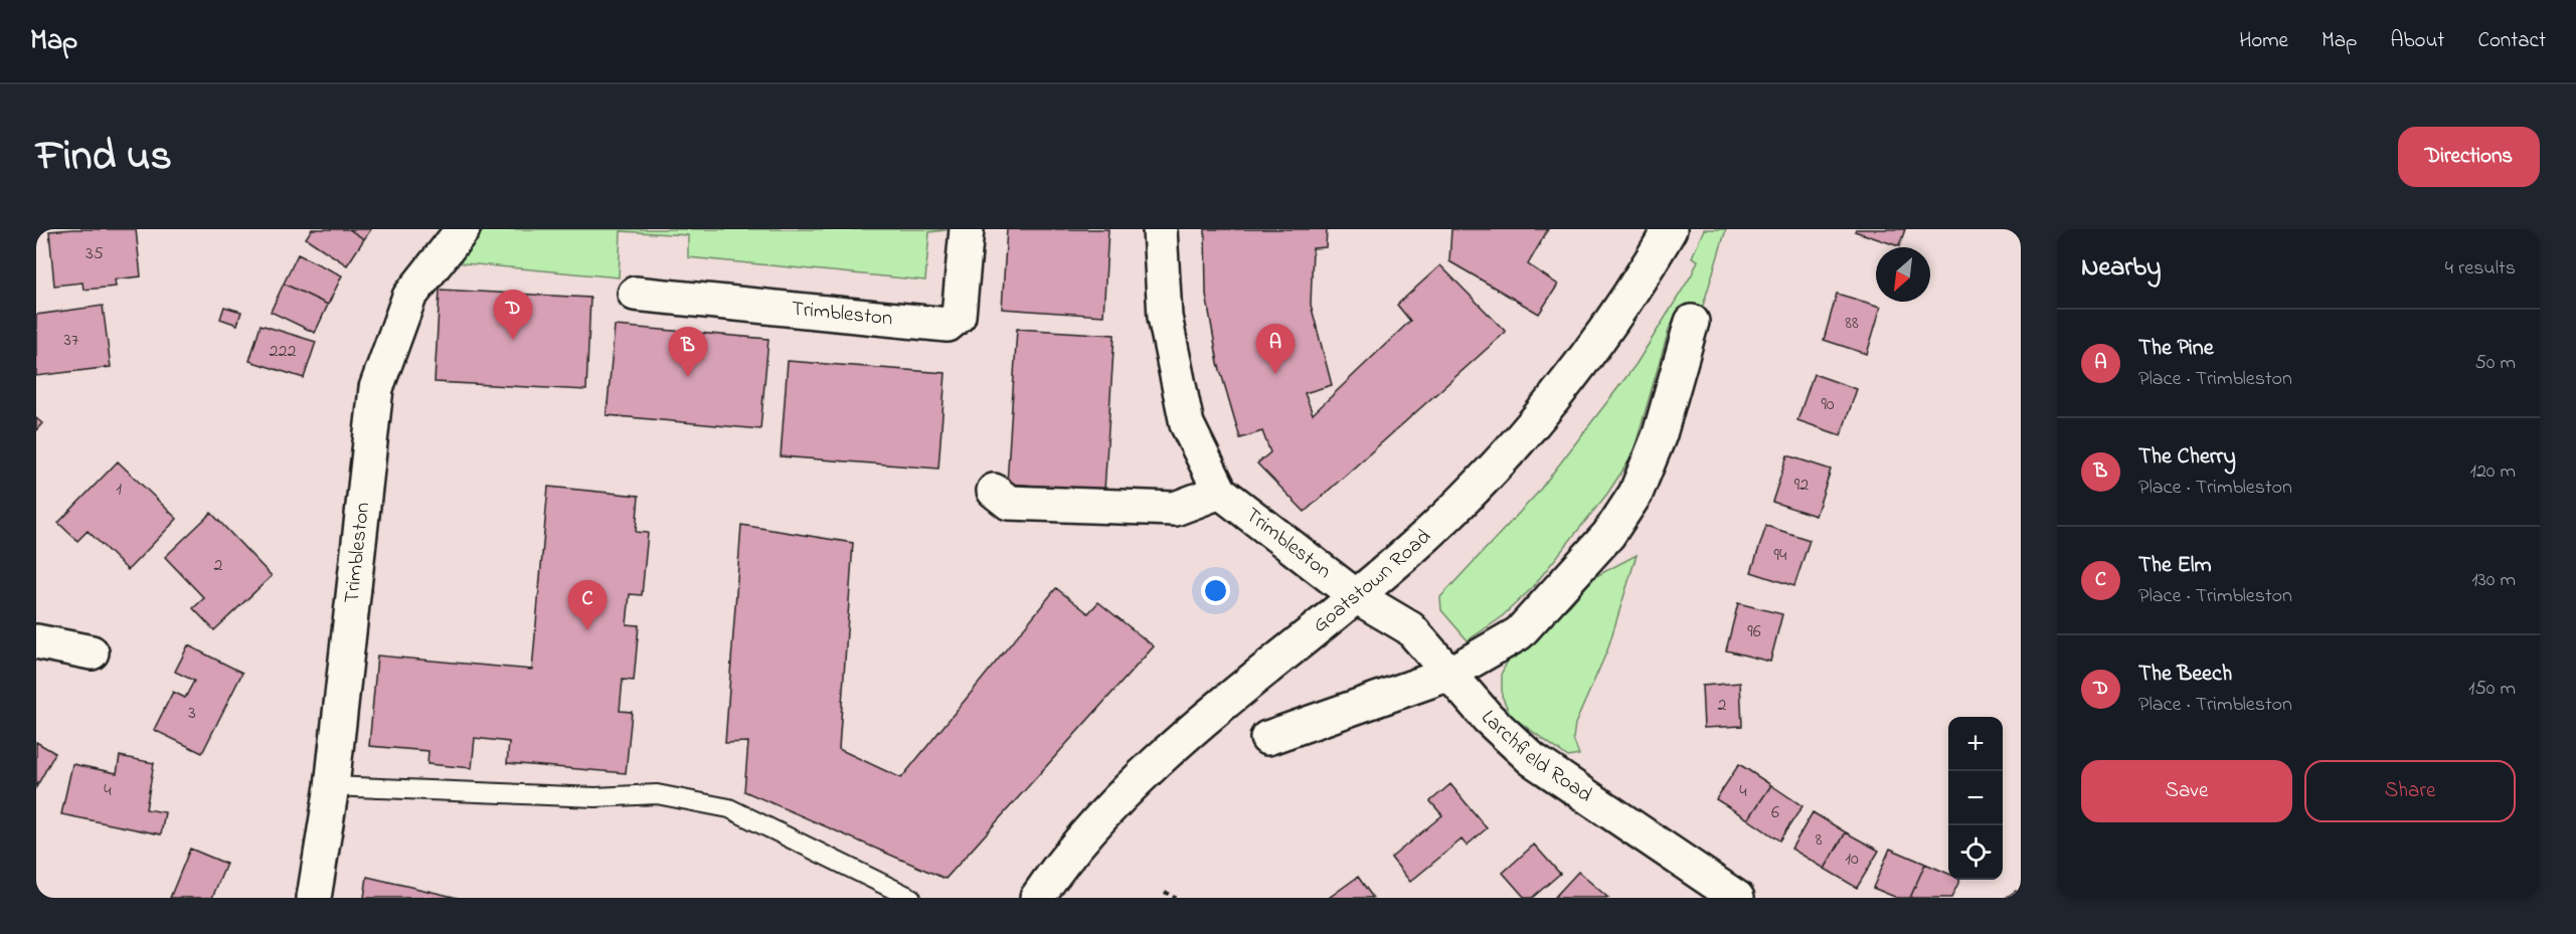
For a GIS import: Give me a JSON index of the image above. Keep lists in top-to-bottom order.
{
  "streets": {
    "street": ["Trimbleston", "Goatstown Road", "Larchfield Road"]
  },
  "crossings": [
    ["Trimbleston", "Goatstown Road"],
    ["Trimbleston", "Larchfield Road"],
    ["Goatstown Road", "Larchfield Road"]
  ],
  "house_numbers": [
    "35",
    "88",
    "37",
    "222",
    "90",
    "92",
    "1",
    "94",
    "2",
    "96",
    "2",
    "3",
    "4",
    "4",
    "6",
    "8",
    "10"
  ],
  "north": "bottom left",
  "page": {
    "header": "Map",
    "nav": [
      "Home",
      "Map",
      "About",
      "Contact"
    ],
    "title": "Find us",
    "buttons": [
      "Directions",
      ["Save", "Share"]
    ],
    "heading": ["Nearby", "4 results"],
    "pins": [
      "D",
      "A",
      "B",
      "C"
    ],
    "list": [
      {
        "mark": "A",
        "name": "The Pine",
        "note": "Place · Trimbleston",
        "value": "50 m"
      },
      {
        "mark": "B",
        "name": "The Cherry",
        "note": "Place · Trimbleston",
        "value": "120 m"
      },
      {
        "mark": "C",
        "name": "The Elm",
        "note": "Place · Trimbleston",
        "value": "130 m"
      },
      {
        "mark": "D",
        "name": "The Beech",
        "note": "Place · Trimbleston",
        "value": "150 m"
      }
    ],
    "map_buttons": ["+", "−"]
  }
}
